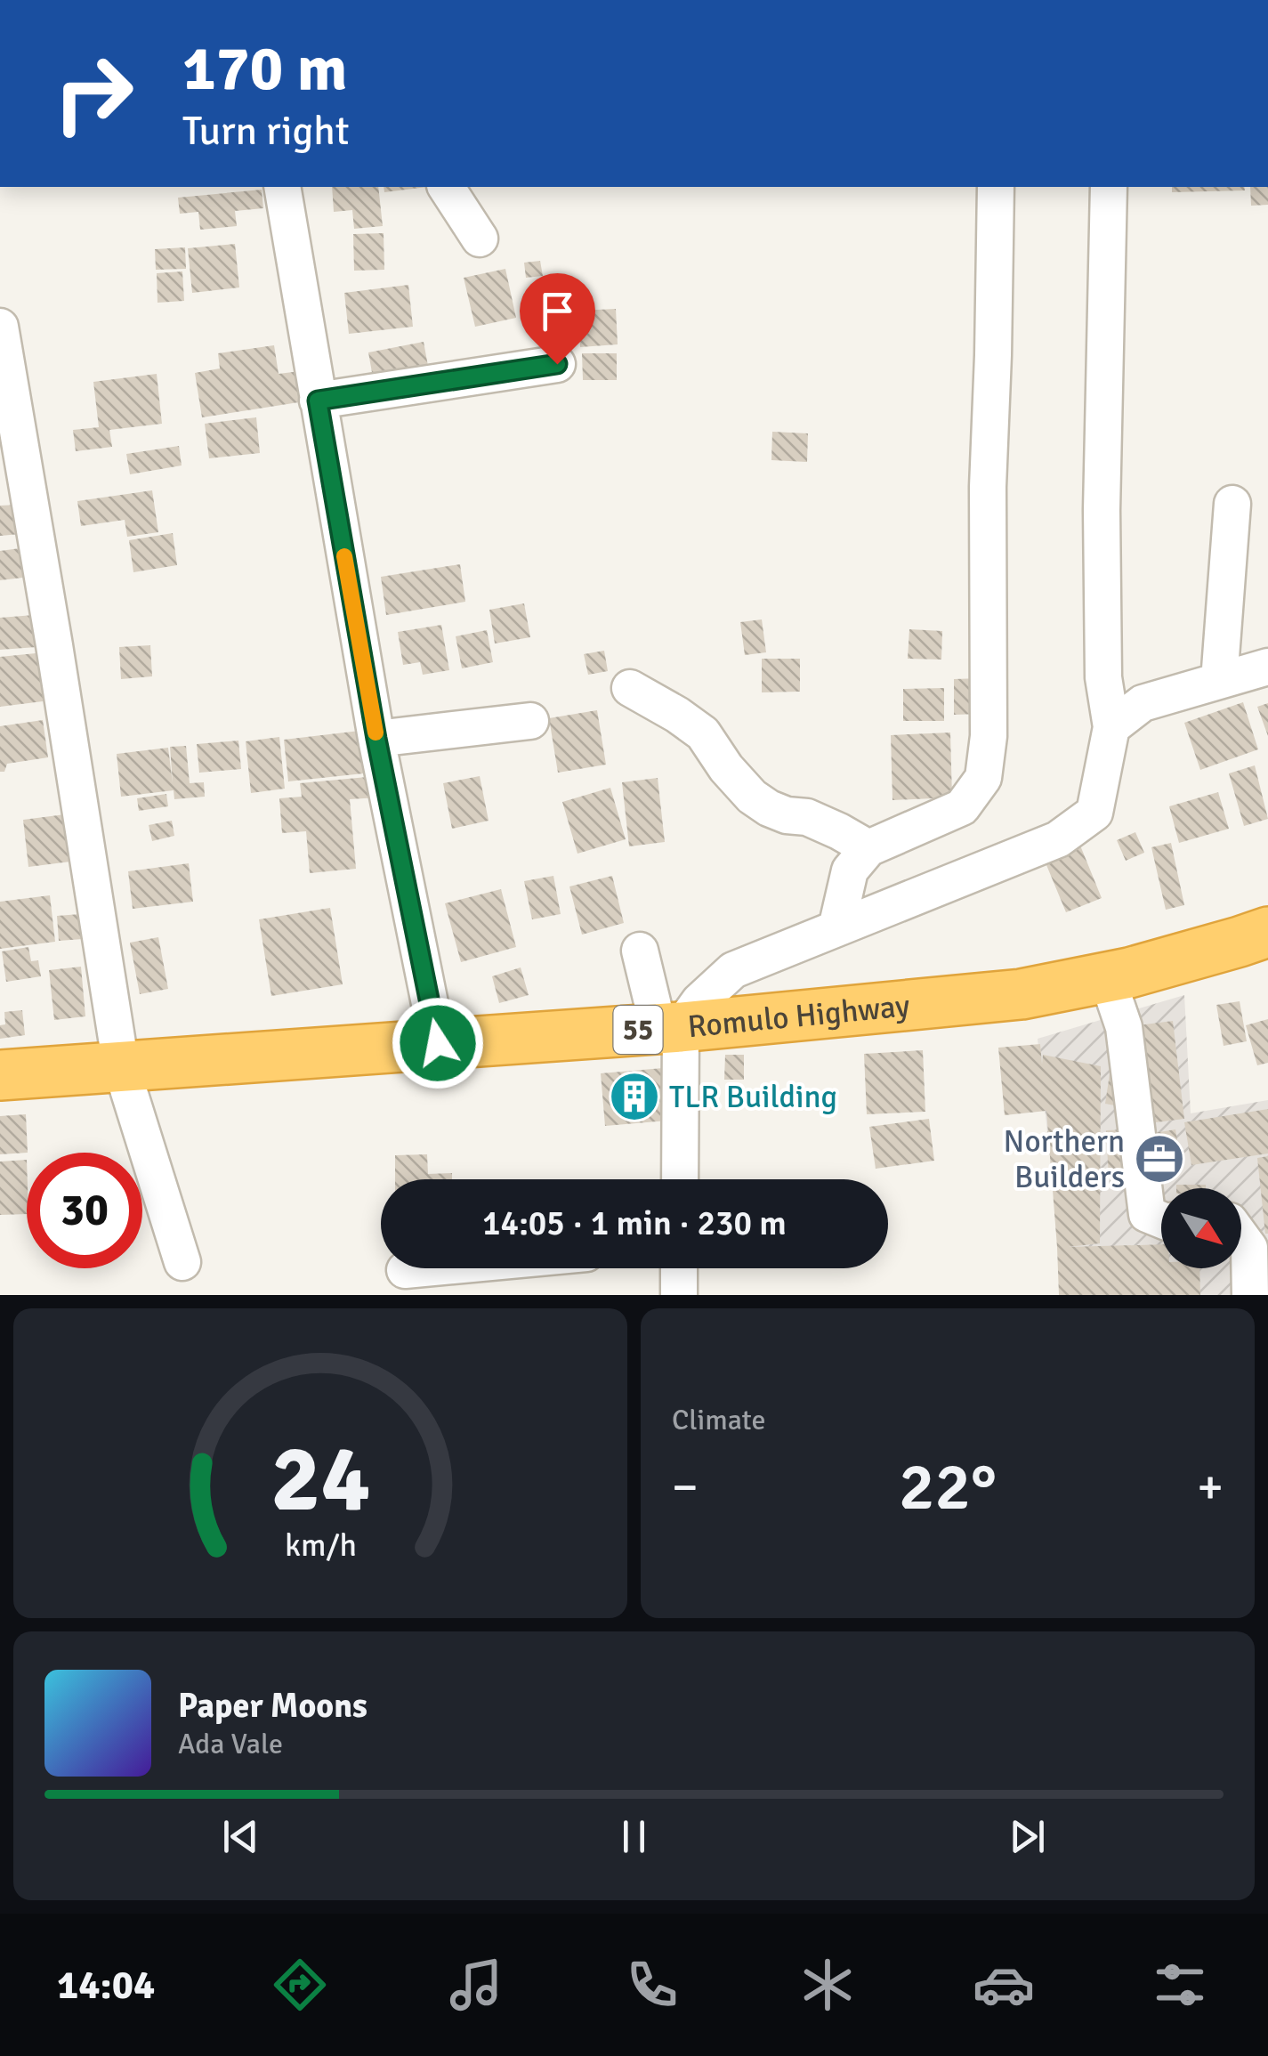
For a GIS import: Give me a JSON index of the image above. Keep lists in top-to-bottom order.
{
  "streets": {
    "highway": ["Romulo Highway", "55"]
  },
  "places": {
    "building": ["TLR Building"],
    "office": ["Northern Builders"]
  },
  "north": "bottom right",
  "page": {
    "turn": ["170 m", "Turn right"],
    "limit": "30",
    "trip": "14:05 · 1 min · 230 m",
    "tile": "Climate",
    "heat": ["−", "22°", "+"],
    "song": ["Paper Moons", "Ada Vale"],
    "tabs": "14:04",
    "gauge": ["24", "km/h"]
  }
}
